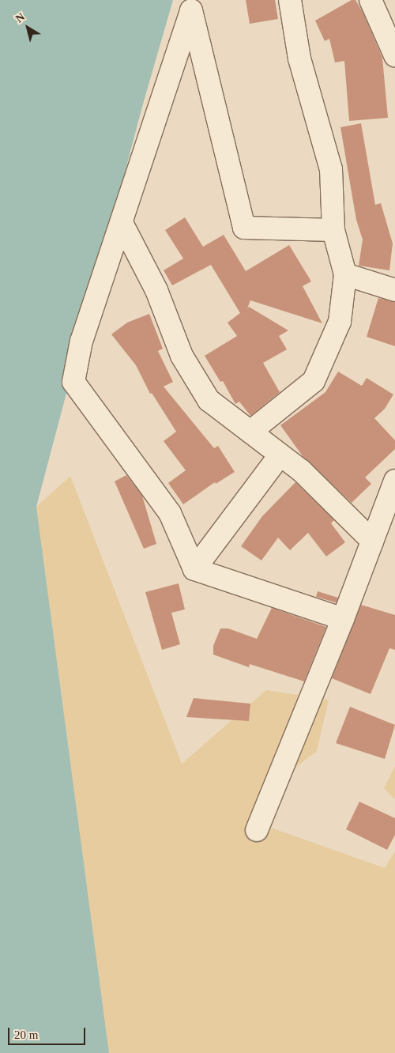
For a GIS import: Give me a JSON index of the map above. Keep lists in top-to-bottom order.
{
  "scale_bar": "20 m",
  "north": "top left"
}
